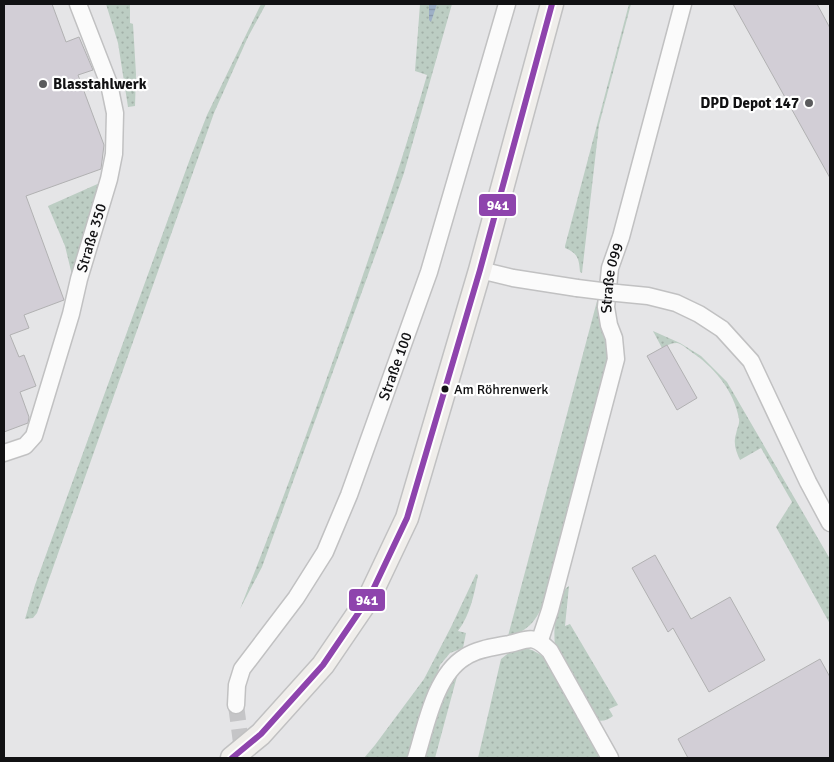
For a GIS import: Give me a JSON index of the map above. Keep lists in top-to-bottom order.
{
  "streets": {
    "street": ["Straße 350", "Straße 099", "Straße 100"]
  },
  "places": ["Blasstahlwerk", "DPD Depot 147", "Am Röhrenwerk"],
  "lines": ["transit line 941"]
}
